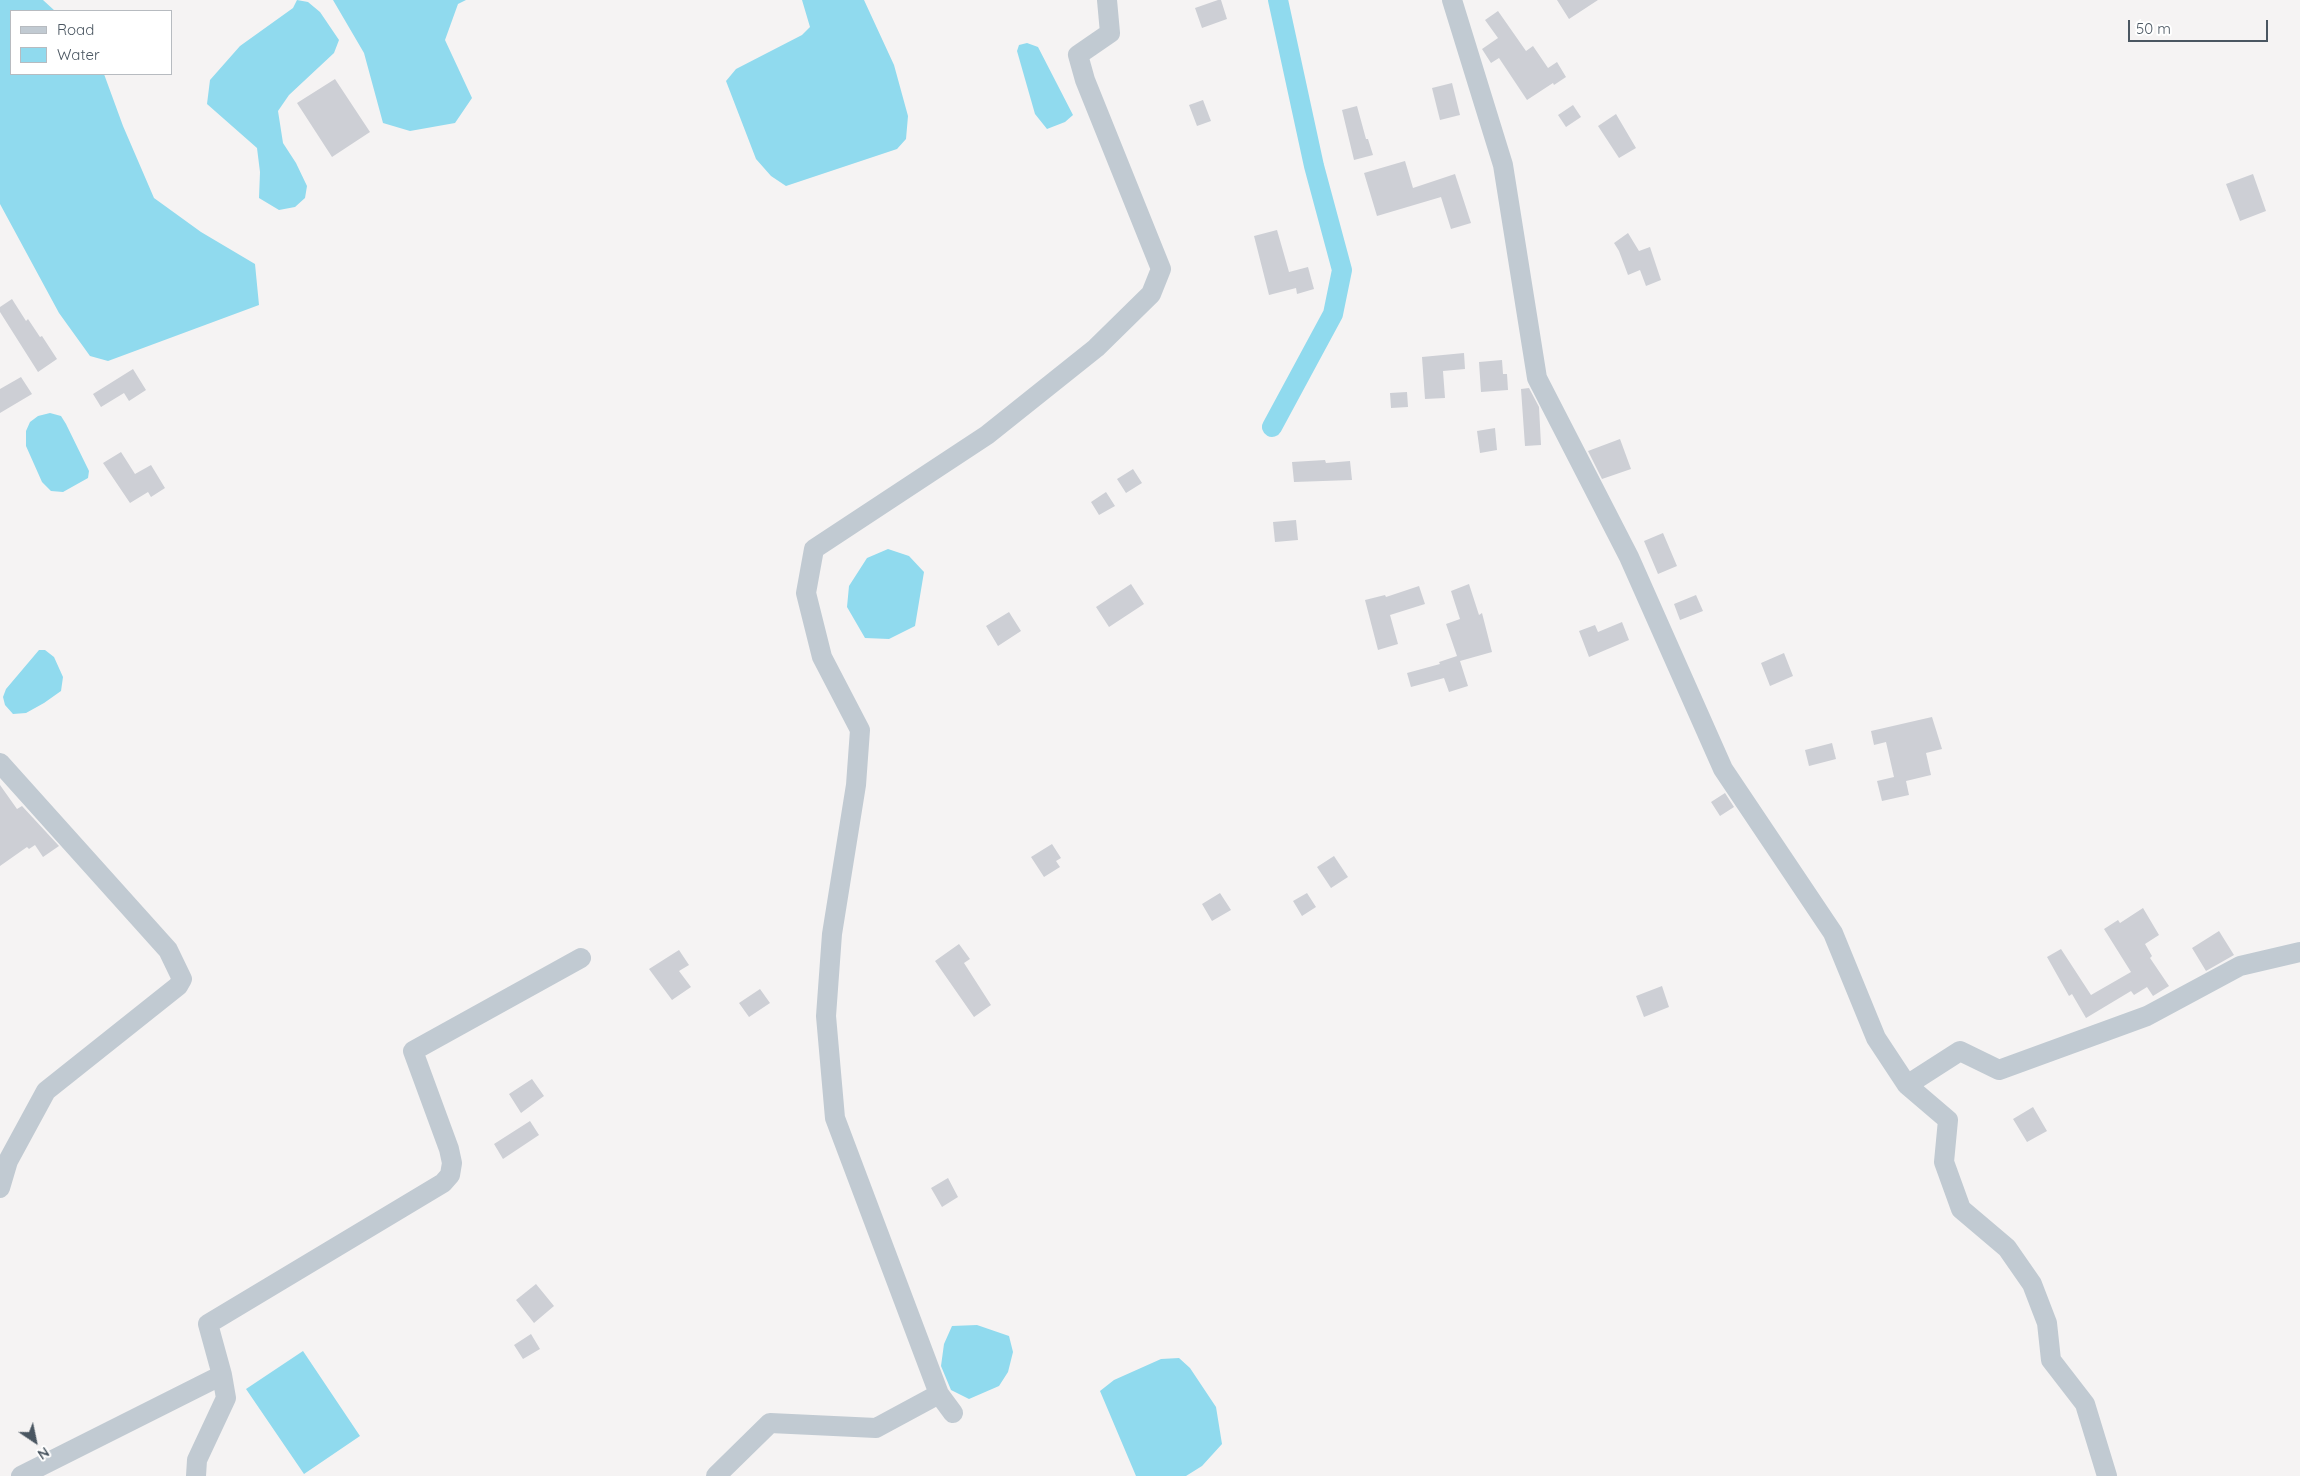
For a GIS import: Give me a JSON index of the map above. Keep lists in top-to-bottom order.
{
  "legend": ["Road", "Water"],
  "scale_bar": "50 m",
  "north": "bottom right"
}
